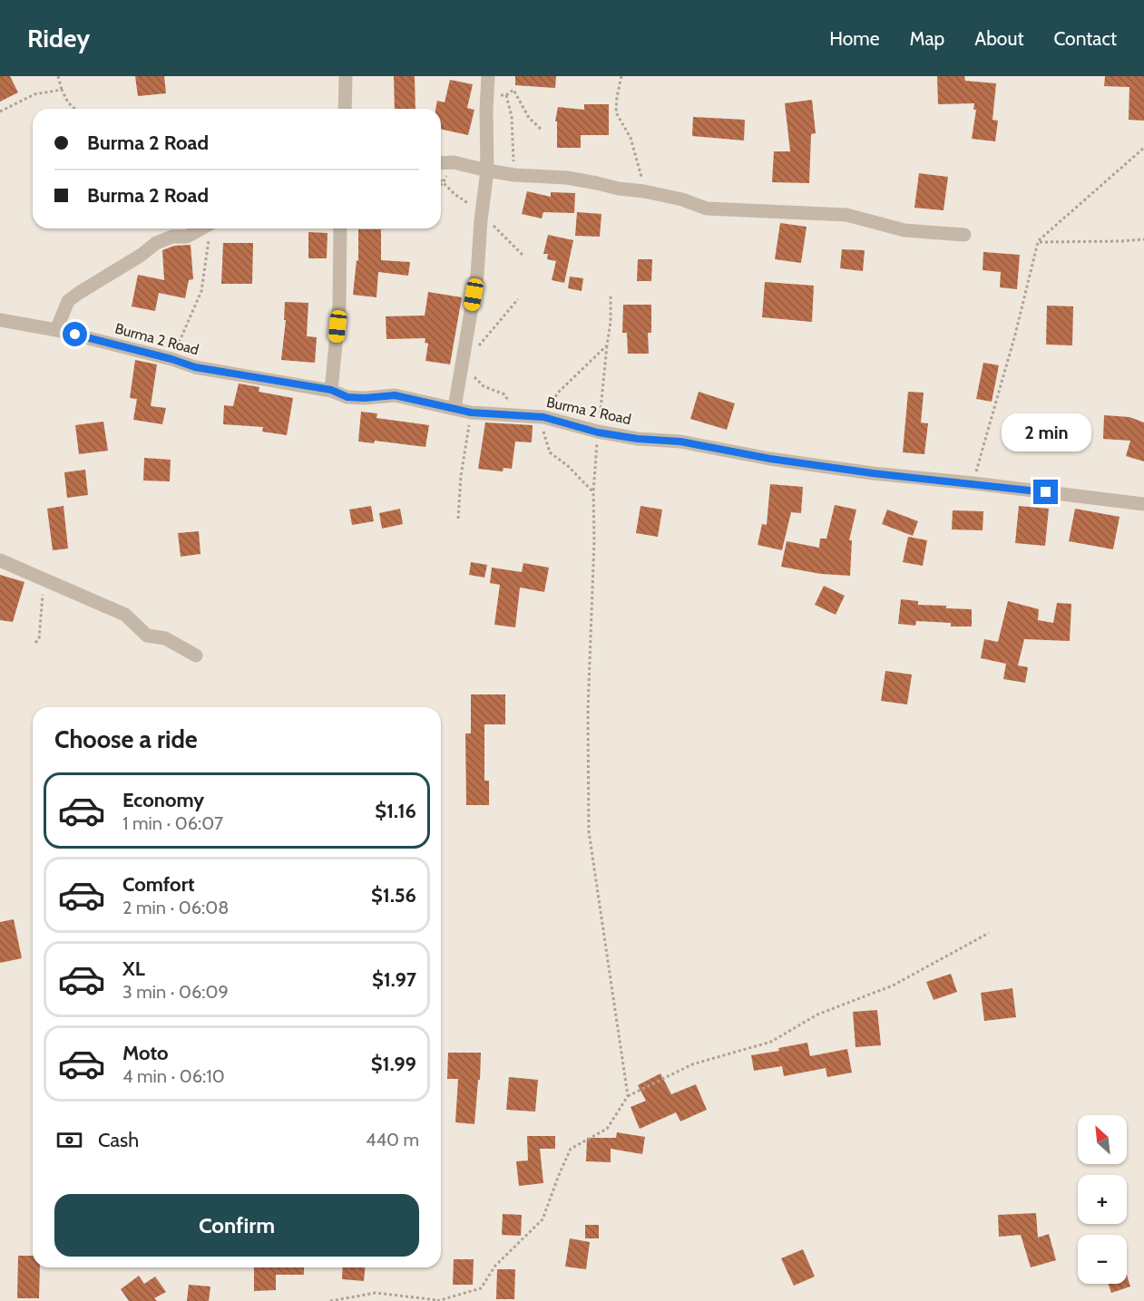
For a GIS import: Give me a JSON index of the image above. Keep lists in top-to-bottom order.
{
  "streets": {
    "street": ["Burma 2 Road"]
  },
  "north": "top left",
  "page": {
    "header": "Ridey",
    "nav": [
      "Home",
      "Map",
      "About",
      "Contact"
    ],
    "banner": ["Burma 2 Road", "Burma 2 Road"],
    "bubble": "2 min",
    "heading": "Choose a ride",
    "list": [
      {
        "name": "Economy",
        "note": "1 min · 06:07",
        "value": "$1.16"
      },
      {
        "name": "Comfort",
        "note": "2 min · 06:08",
        "value": "$1.56"
      },
      {
        "name": "XL",
        "note": "3 min · 06:09",
        "value": "$1.97"
      },
      {
        "name": "Moto",
        "note": "4 min · 06:10",
        "value": "$1.99"
      }
    ],
    "pay": ["Cash", "440 m"],
    "map_buttons": ["+", "−"],
    "buttons": "Confirm"
  }
}
